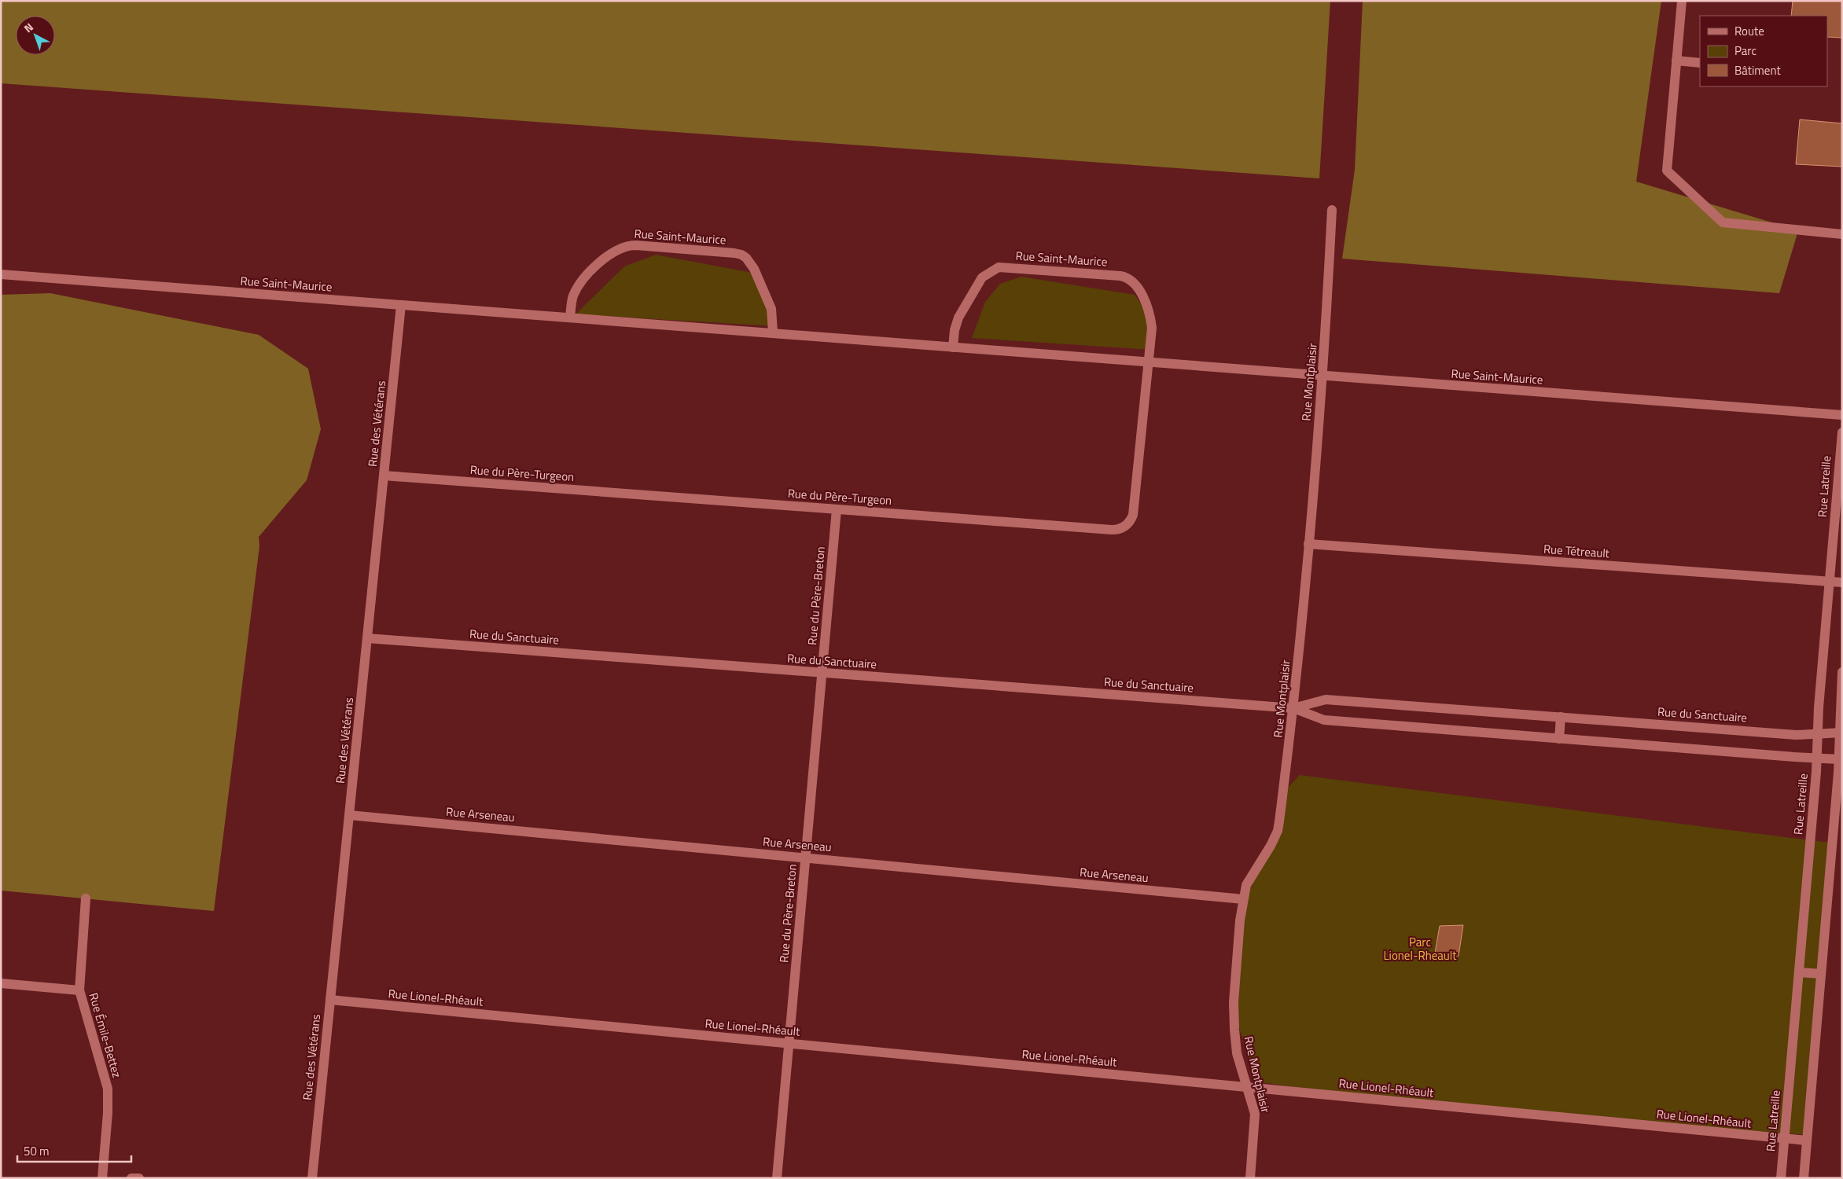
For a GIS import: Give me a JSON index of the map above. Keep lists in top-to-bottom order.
{
  "streets": {
    "street": [
      "Rue Saint-Maurice",
      "Rue Montplaisir",
      "Rue des Vétérans",
      "Rue du Père-Turgeon",
      "Rue Latreille",
      "Rue Tétreault",
      "Rue du Père-Breton",
      "Rue du Sanctuaire",
      "Rue Arseneau",
      "Rue Lionel-Rhéault",
      "Rue Émile-Bettez"
    ]
  },
  "crossings": [
    ["Rue Saint-Maurice", "Rue Montplaisir"],
    ["Rue Saint-Maurice", "Rue des Vétérans"],
    ["Rue Saint-Maurice", "Rue du Père-Turgeon"],
    ["Rue Montplaisir", "Rue Tétreault"],
    ["Rue Montplaisir", "Rue du Sanctuaire"],
    ["Rue Montplaisir", "Rue Arseneau"],
    ["Rue Montplaisir", "Rue Lionel-Rhéault"],
    ["Rue des Vétérans", "Rue du Père-Turgeon"],
    ["Rue des Vétérans", "Rue du Sanctuaire"],
    ["Rue des Vétérans", "Rue Arseneau"],
    ["Rue des Vétérans", "Rue Lionel-Rhéault"],
    ["Rue du Père-Turgeon", "Rue du Père-Breton"],
    ["Rue Latreille", "Rue Tétreault"],
    ["Rue Latreille", "Rue du Sanctuaire"],
    ["Rue Latreille", "Rue Lionel-Rhéault"],
    ["Rue du Père-Breton", "Rue du Sanctuaire"],
    ["Rue du Père-Breton", "Rue Arseneau"],
    ["Rue du Père-Breton", "Rue Lionel-Rhéault"]
  ],
  "parks": ["Parc Lionel-Rheault"],
  "legend": ["Route", "Parc", "Bâtiment"],
  "scale_bar": "50 m",
  "north": "top left"
}
